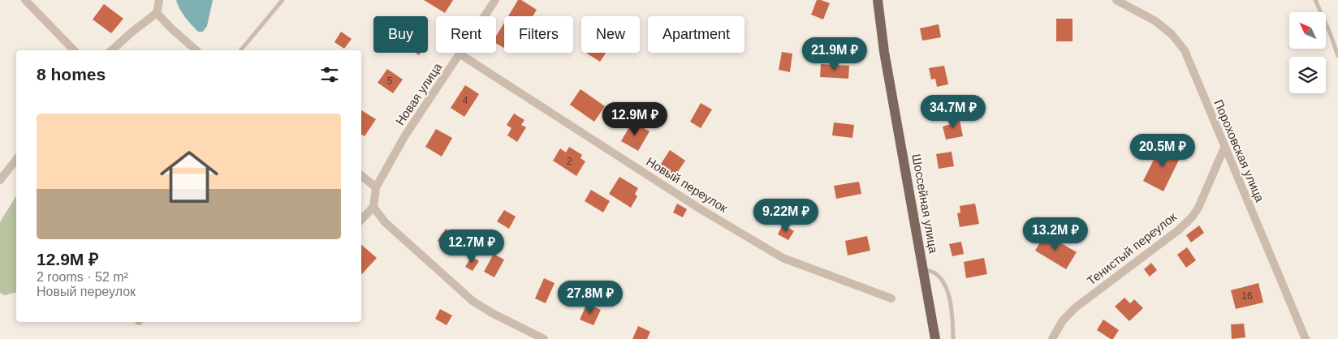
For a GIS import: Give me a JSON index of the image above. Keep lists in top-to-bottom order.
{
  "streets": {
    "main road": ["Шоссейная улица"],
    "street": [
      "Новая улица",
      "Пороховская улица",
      "Новый переулок",
      "Тенистый переулок"
    ]
  },
  "crossings": [
    ["Новая улица", "Новый переулок"],
    ["Пороховская улица", "Тенистый переулок"]
  ],
  "house_numbers": [
    "5",
    "4",
    "2",
    "16"
  ],
  "north": "top left",
  "page": {
    "chip": [
      "Buy",
      "Rent",
      "Filters",
      "New",
      "Apartment"
    ],
    "price": [
      "21.9M ₽",
      "34.7M ₽",
      "12.9M ₽",
      "20.5M ₽",
      "9.22M ₽",
      "13.2M ₽",
      "12.7M ₽",
      "27.8M ₽"
    ],
    "heading": "8 homes",
    "list": [
      {
        "name": "12.9M ₽",
        "note": "2 rooms · 52 m² · Новый переулок"
      }
    ]
  }
}
